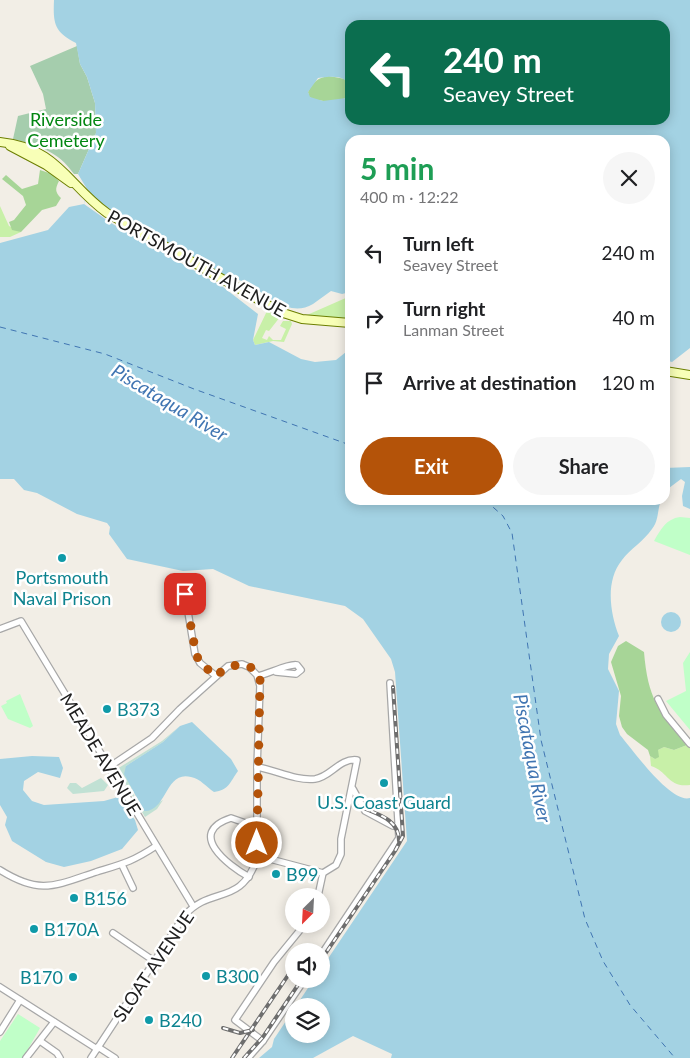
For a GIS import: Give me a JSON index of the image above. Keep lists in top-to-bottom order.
{
  "streets": {
    "main road": ["PORTSMOUTH AVENUE"],
    "street": ["MEADE AVENUE", "SLOAT AVENUE"]
  },
  "crossings": [
    ["MEADE AVENUE", "SLOAT AVENUE"]
  ],
  "water": ["Piscataqua River"],
  "parks": ["Riverside Cemetery"],
  "places": [
    "Portsmouth Naval Prison",
    "B373",
    "U.S. Coast Guard",
    "B99",
    "B156",
    "B170A",
    "B300",
    "B170",
    "B240"
  ],
  "north": "bottom left",
  "page": {
    "turn": ["240 m", "Seavey Street"],
    "heading": ["5 min", "400 m · 12:22"],
    "list": [
      {
        "name": "Turn left",
        "note": "Seavey Street",
        "value": "240 m"
      },
      {
        "name": "Turn right",
        "note": "Lanman Street",
        "value": "40 m"
      },
      {
        "name": "Arrive at destination",
        "value": "120 m"
      }
    ],
    "buttons": ["Exit", "Share"]
  }
}
